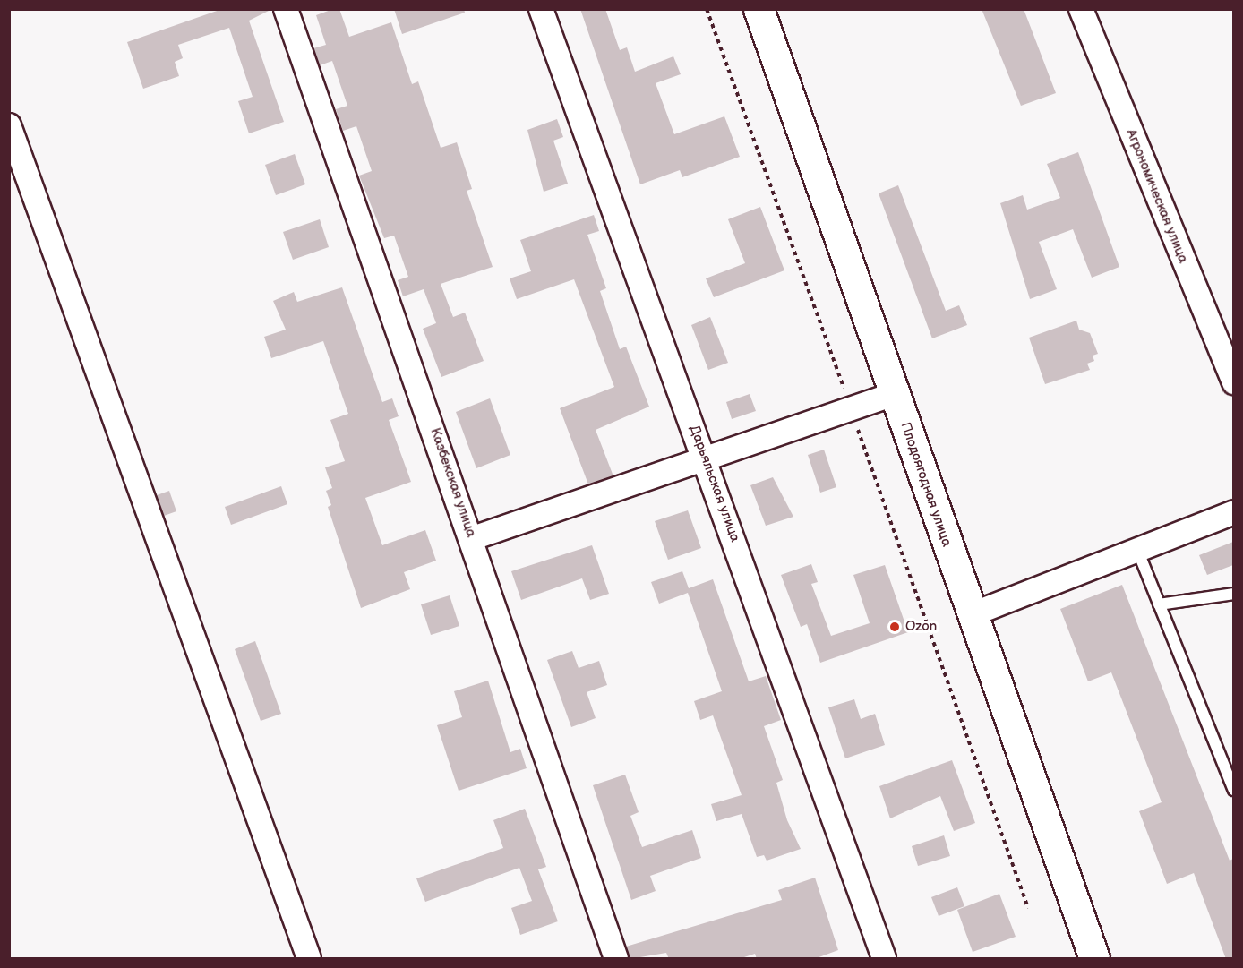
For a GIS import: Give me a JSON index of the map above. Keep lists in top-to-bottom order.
{
  "streets": {
    "street": [
      "Агрономическая улица",
      "Казбекская улица",
      "Дарьяльская улица",
      "Плодоягодная улица"
    ]
  },
  "places": ["Ozon"]
}
